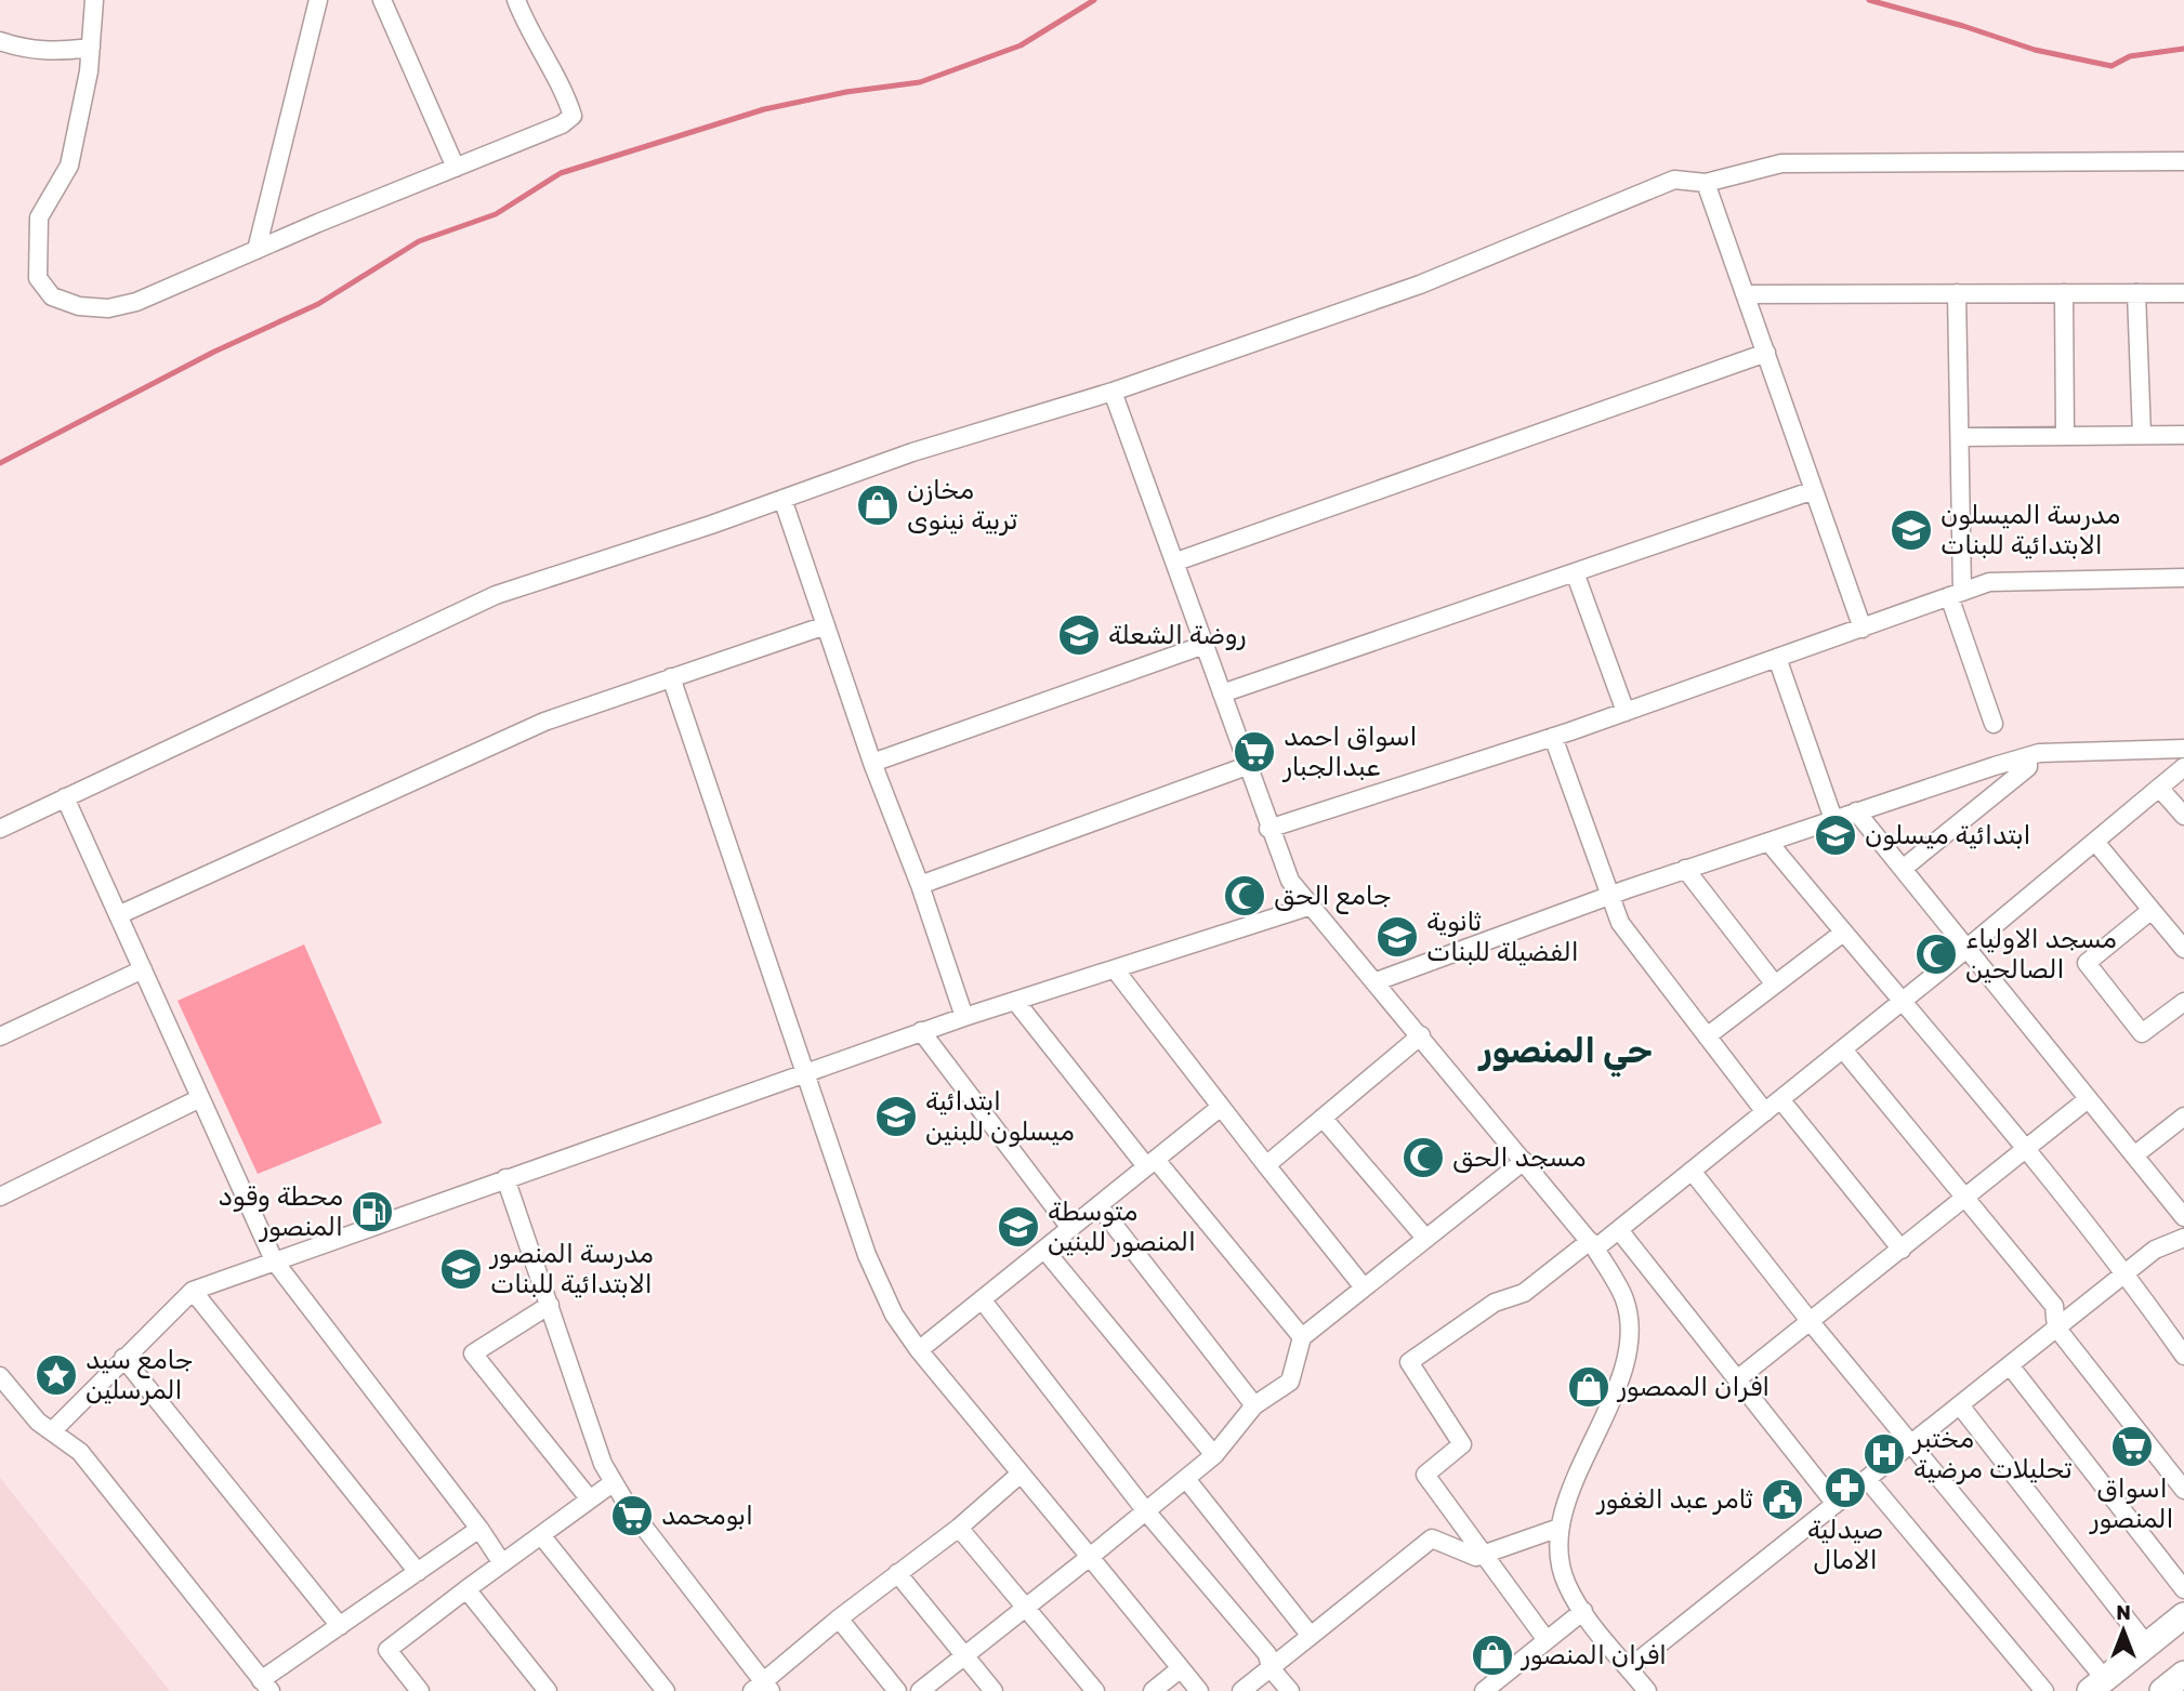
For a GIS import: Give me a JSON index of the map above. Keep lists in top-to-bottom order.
{
  "districts": ["حي المنصور"],
  "places": {
    "shop": ["مخازن تربية نينوى", "افران الممصور", "افران المنصور"],
    "school or university": [
      "مدرسة الميسلون الابتدائية للبنات",
      "روضة الشعلة",
      "ابتدائية ميسلون",
      "ثانوية الفضيلة للبنات",
      "ابتدائية ميسلون للبنين",
      "متوسطة المنصور للبنين",
      "مدرسة المنصور الابتدائية للبنات"
    ],
    "supermarket": ["اسواق احمد عبدالجبار", "اسواق المنصور", "ابومحمد"],
    "mosque": ["جامع الحق", "مسجد الاولياء الصالحين", "مسجد الحق"],
    "fuel station": ["محطة وقود المنصور"],
    "place": ["جامع سيد المرسلين"],
    "hospital": ["مختبر تحليلات مرضية"],
    "pharmacy": ["صيدلية الامال"],
    "public building": ["ثامر عبد الغفور"]
  },
  "north": "top"
}
